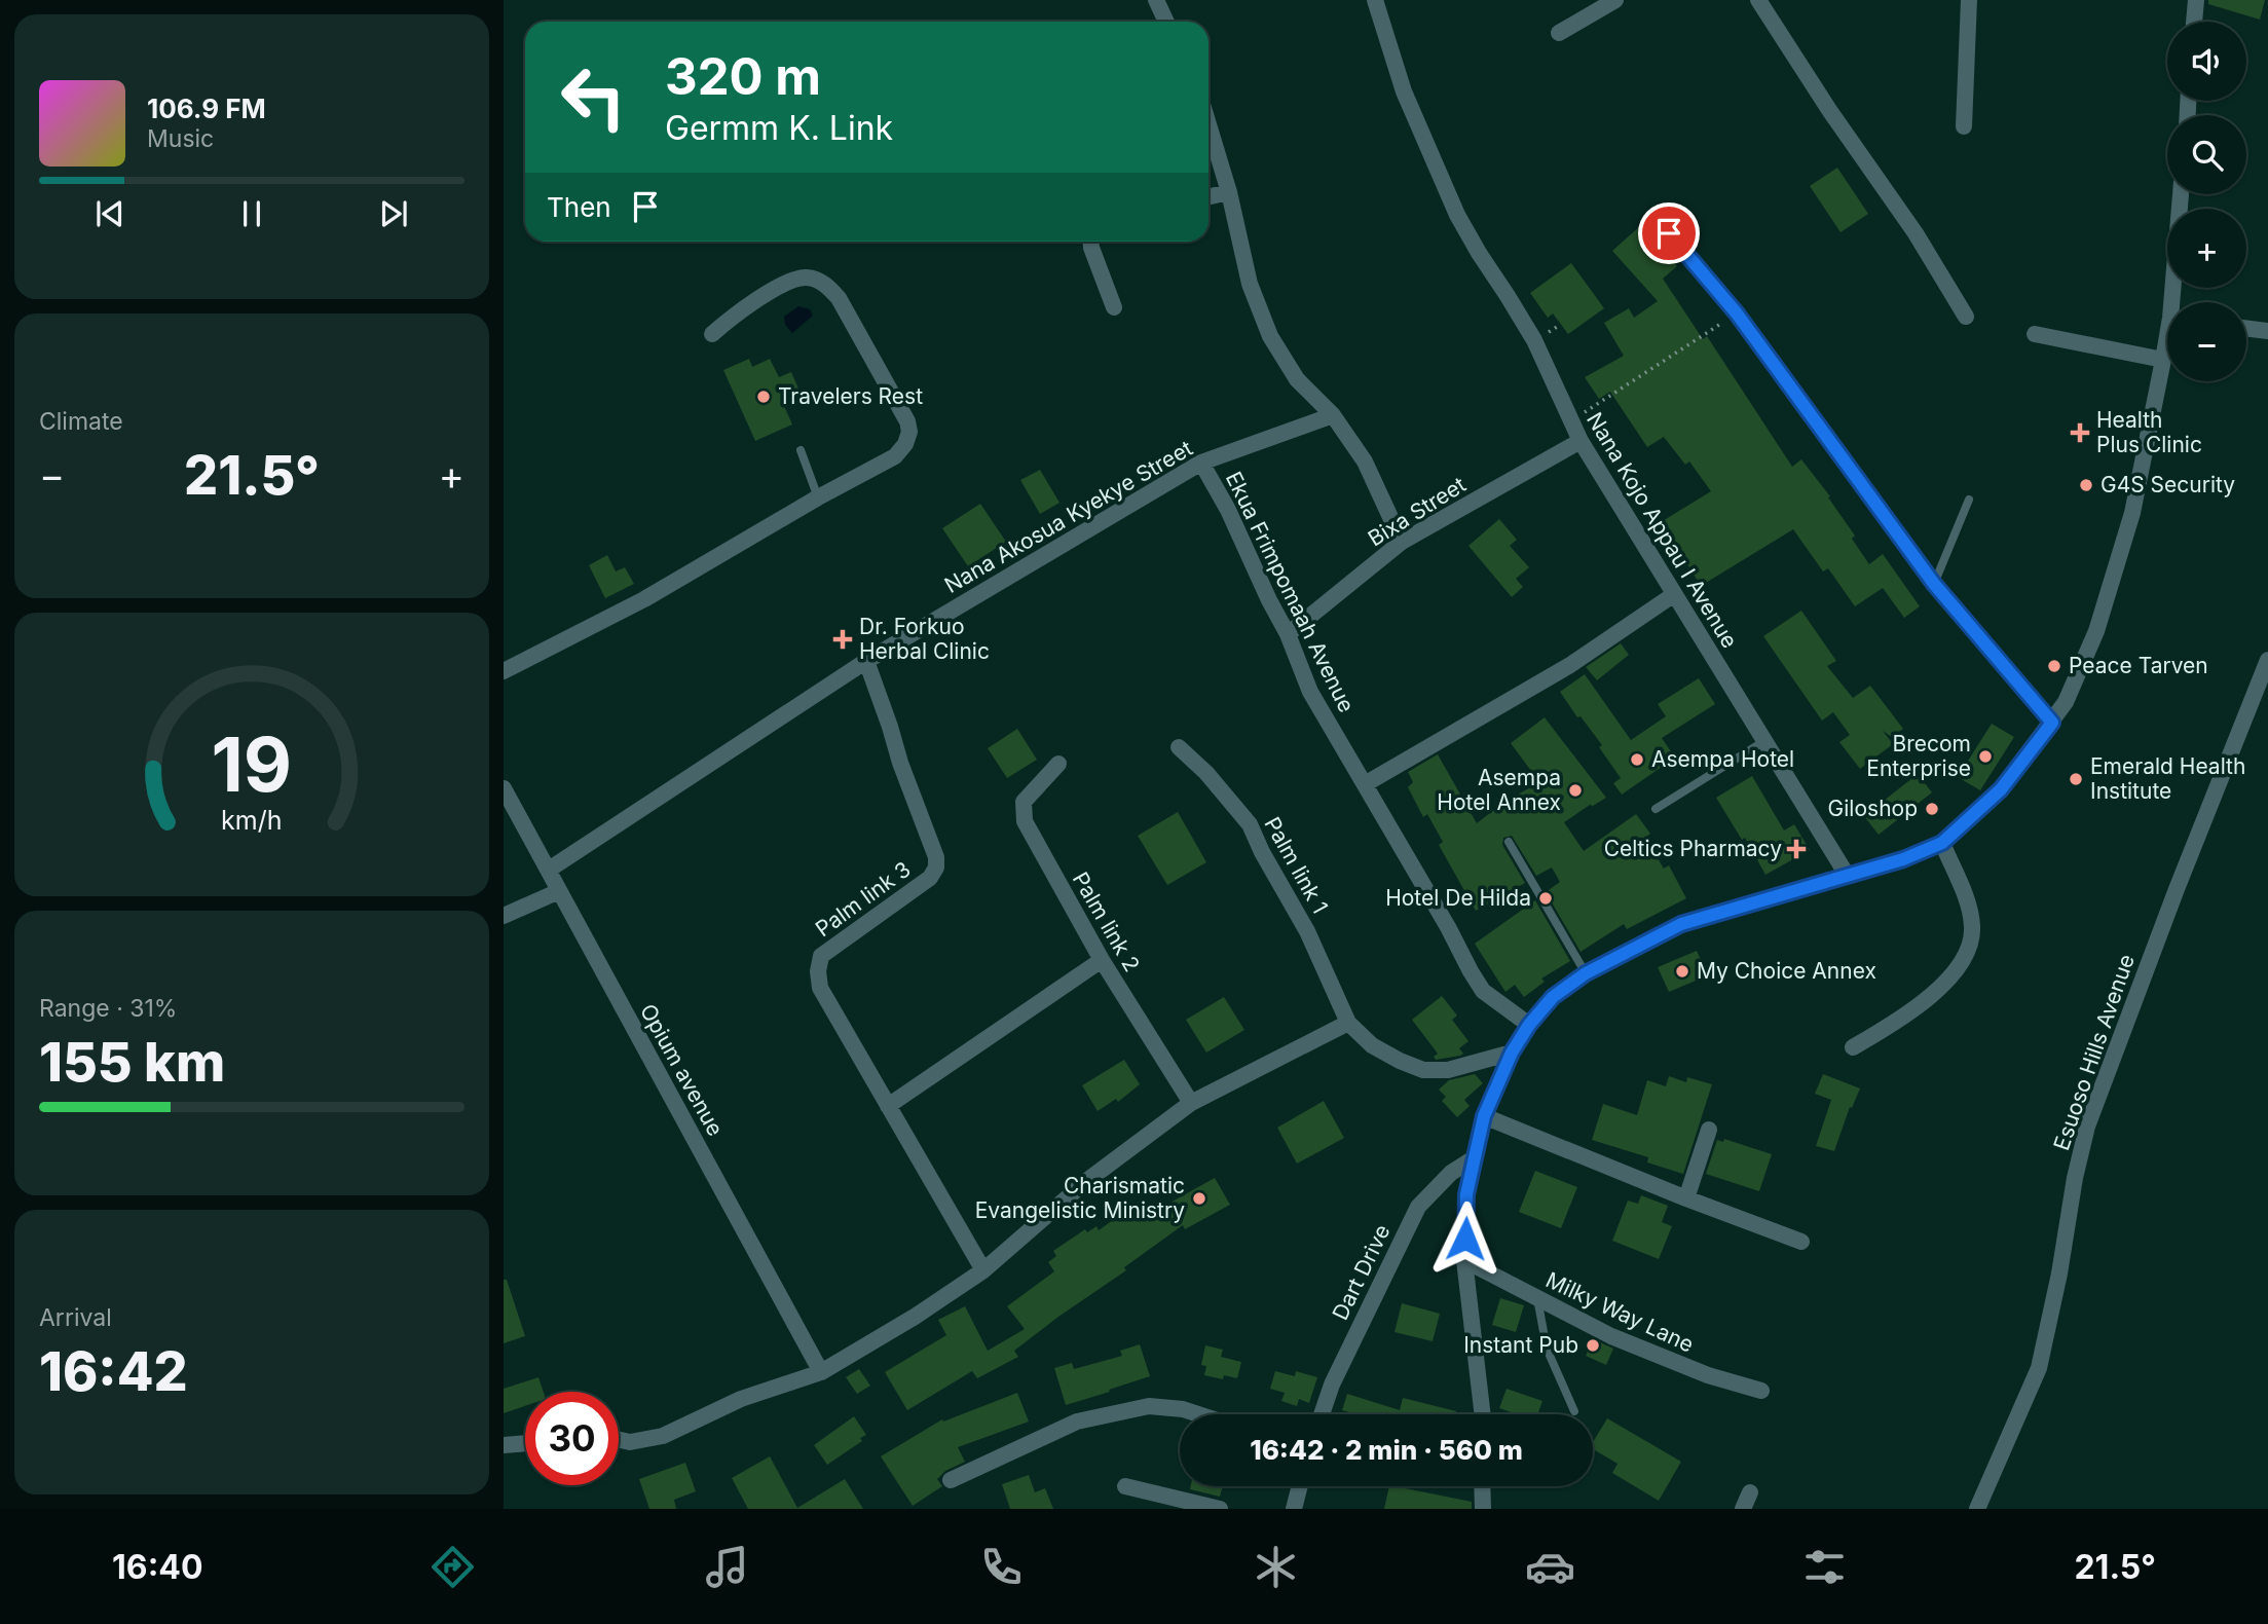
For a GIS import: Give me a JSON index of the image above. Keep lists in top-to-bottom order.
{
  "streets": {
    "street": [
      "Bixa Street",
      "Nana Akosua Kyekye Street",
      "Nana Kojo Appau I Avenue",
      "Ekua Frimpomaah Avenue",
      "Palm link 1",
      "Palm link 3",
      "Palm link 2",
      "Esuoso Hills Avenue",
      "Opium avenue",
      "Dart Drive",
      "Milky Way Lane"
    ]
  },
  "crossings": [
    ["Bixa Street", "Nana Kojo Appau I Avenue"],
    ["Bixa Street", "Ekua Frimpomaah Avenue"],
    ["Nana Akosua Kyekye Street", "Ekua Frimpomaah Avenue"],
    ["Nana Akosua Kyekye Street", "Palm link 3"],
    ["Nana Akosua Kyekye Street", "Opium avenue"]
  ],
  "places": {
    "other": [
      "Travelers Rest",
      "G4S Security",
      "Peace Tarven",
      "Brecom Enterprise",
      "Asempa Hotel",
      "Emerald Health Institute",
      "Asempa Hotel Annex",
      "Giloshop",
      "Hotel De Hilda",
      "My Choice Annex",
      "Charismatic Evangelistic Ministry",
      "Instant Pub"
    ],
    "health": ["Health Plus Clinic", "Dr. Forkuo Herbal Clinic", "Celtics Pharmacy"]
  },
  "page": {
    "map_buttons": ["+", "−"],
    "turn": ["320 m", "Germm K. Link"],
    "song": ["106.9 FM", "Music"],
    "then": "Then",
    "tile": [
      "Climate",
      ["Range · 31%", "155 km"],
      ["Arrival", "16:42"]
    ],
    "heat": ["−", "21.5°", "+"],
    "limit": "30",
    "trip": "16:42 · 2 min · 560 m",
    "tabs": ["16:40", "21.5°"],
    "gauge": ["19", "km/h"]
  }
}
